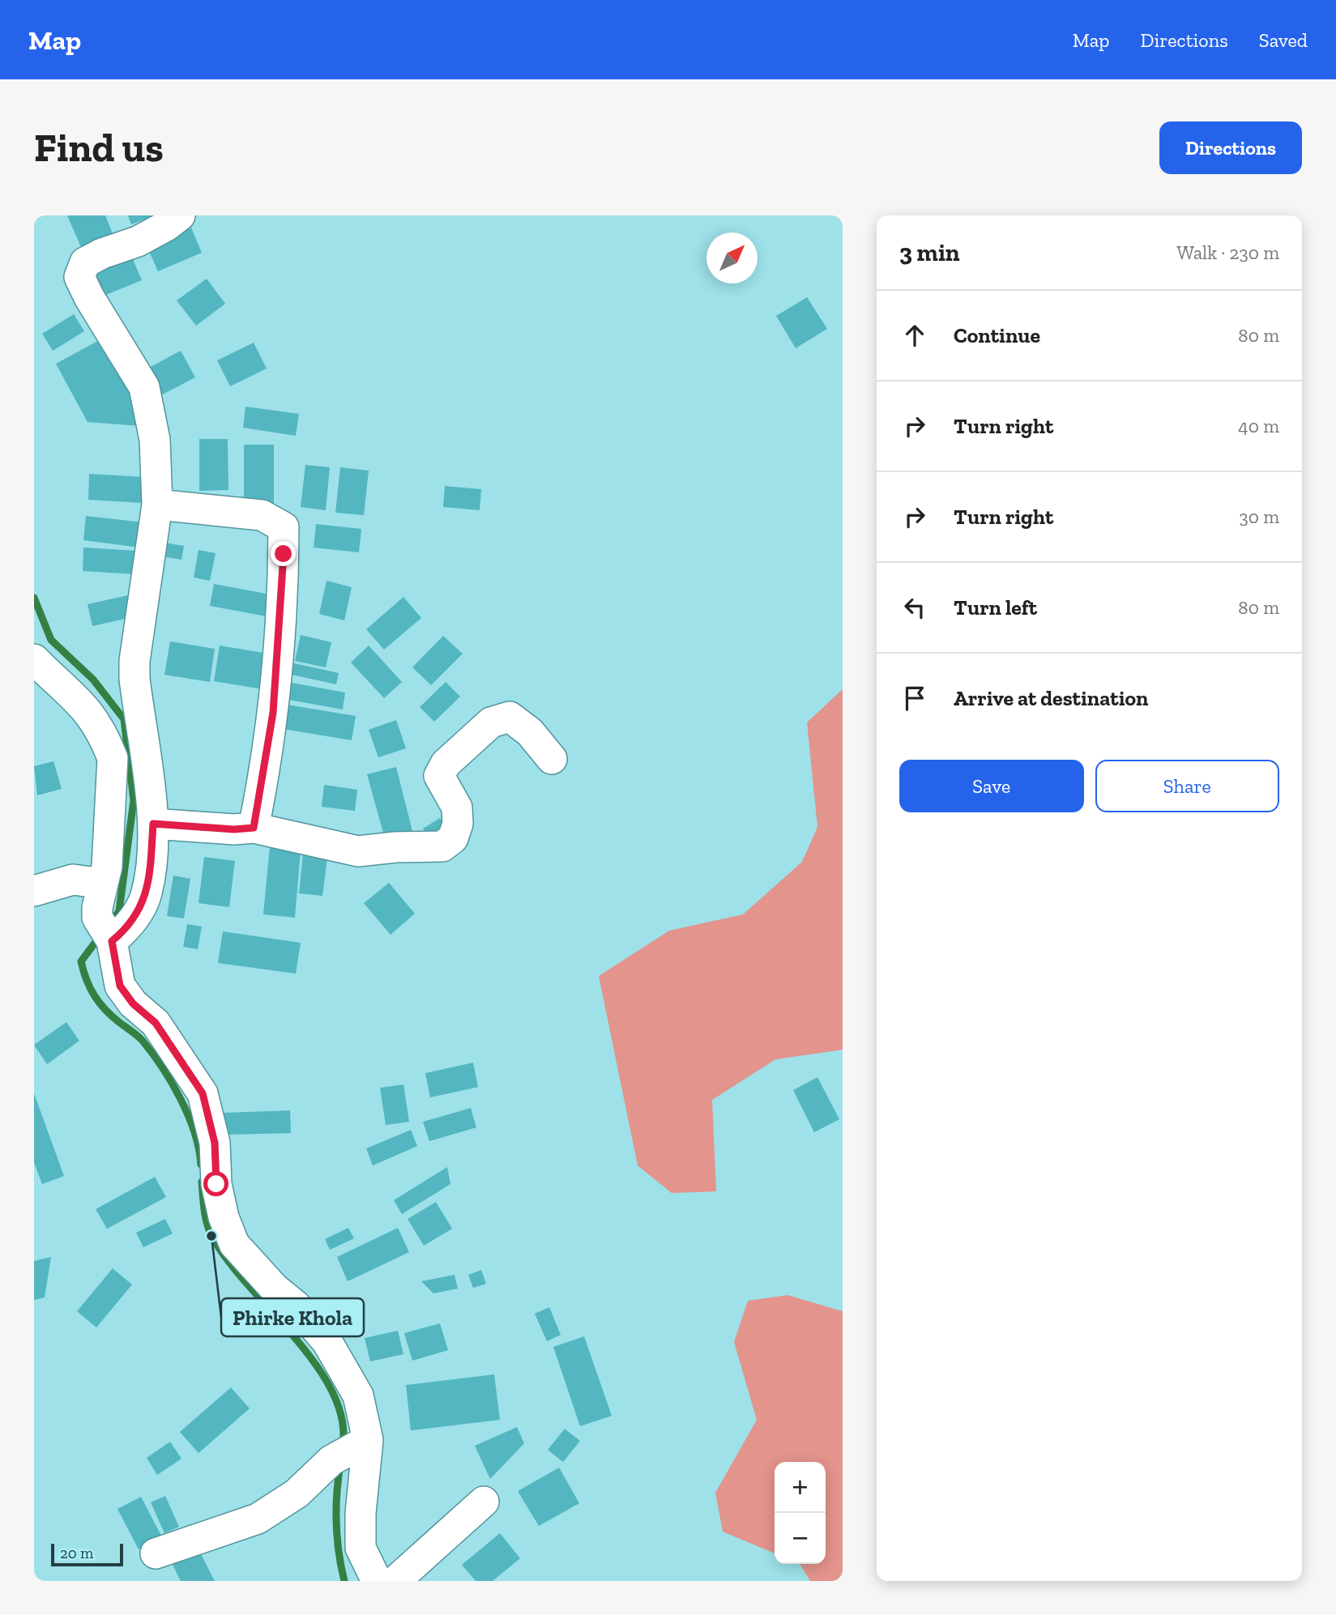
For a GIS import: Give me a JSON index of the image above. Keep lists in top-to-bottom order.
{
  "places": ["Phirke Khola"],
  "scale_bar": "20 m",
  "north": "top right",
  "page": {
    "header": "Map",
    "nav": ["Map", "Directions", "Saved"],
    "buttons": [
      "Directions",
      ["Save", "Share"]
    ],
    "title": "Find us",
    "heading": ["3 min", "Walk · 230 m"],
    "list": [
      ["Continue", "80 m"],
      ["Turn right", "40 m"],
      ["Turn right", "30 m"],
      ["Turn left", "80 m"],
      "Arrive at destination"
    ],
    "map_buttons": ["+", "−"],
    "scale": "20 m"
  }
}
